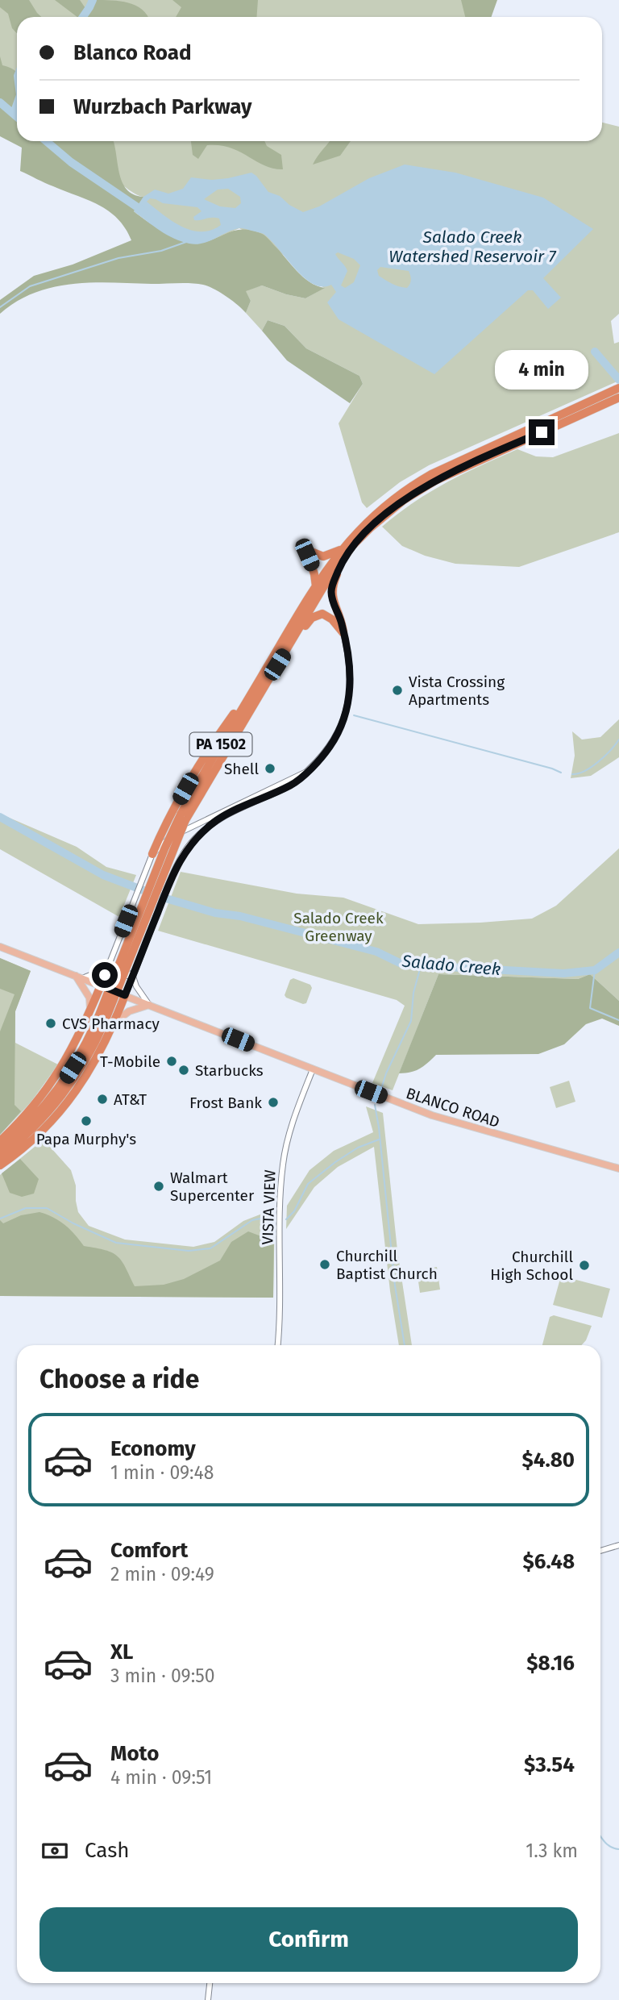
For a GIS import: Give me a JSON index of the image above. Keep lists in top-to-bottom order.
{
  "streets": {
    "highway": ["PA 1502"],
    "main road": ["BLANCO ROAD"],
    "street": ["VISTA VIEW"]
  },
  "crossings": [
    ["BLANCO ROAD", "VISTA VIEW"]
  ],
  "water": ["Salado Creek Watershed Reservoir 7", "Salado Creek"],
  "parks": ["Salado Creek Greenway"],
  "places": [
    "Vista Crossing Apartments",
    "Shell",
    "CVS Pharmacy",
    "T-Mobile",
    "Starbucks",
    "AT&T",
    "Frost Bank",
    "Papa Murphy's",
    "Walmart Supercenter",
    "Churchill Baptist Church",
    "Churchill High School"
  ],
  "page": {
    "banner": ["Blanco Road", "Wurzbach Parkway"],
    "bubble": "4 min",
    "heading": "Choose a ride",
    "list": [
      {
        "name": "Economy",
        "note": "1 min · 09:48",
        "value": "$4.80"
      },
      {
        "name": "Comfort",
        "note": "2 min · 09:49",
        "value": "$6.48"
      },
      {
        "name": "XL",
        "note": "3 min · 09:50",
        "value": "$8.16"
      },
      {
        "name": "Moto",
        "note": "4 min · 09:51",
        "value": "$3.54"
      }
    ],
    "pay": ["Cash", "1.3 km"],
    "buttons": "Confirm"
  }
}
